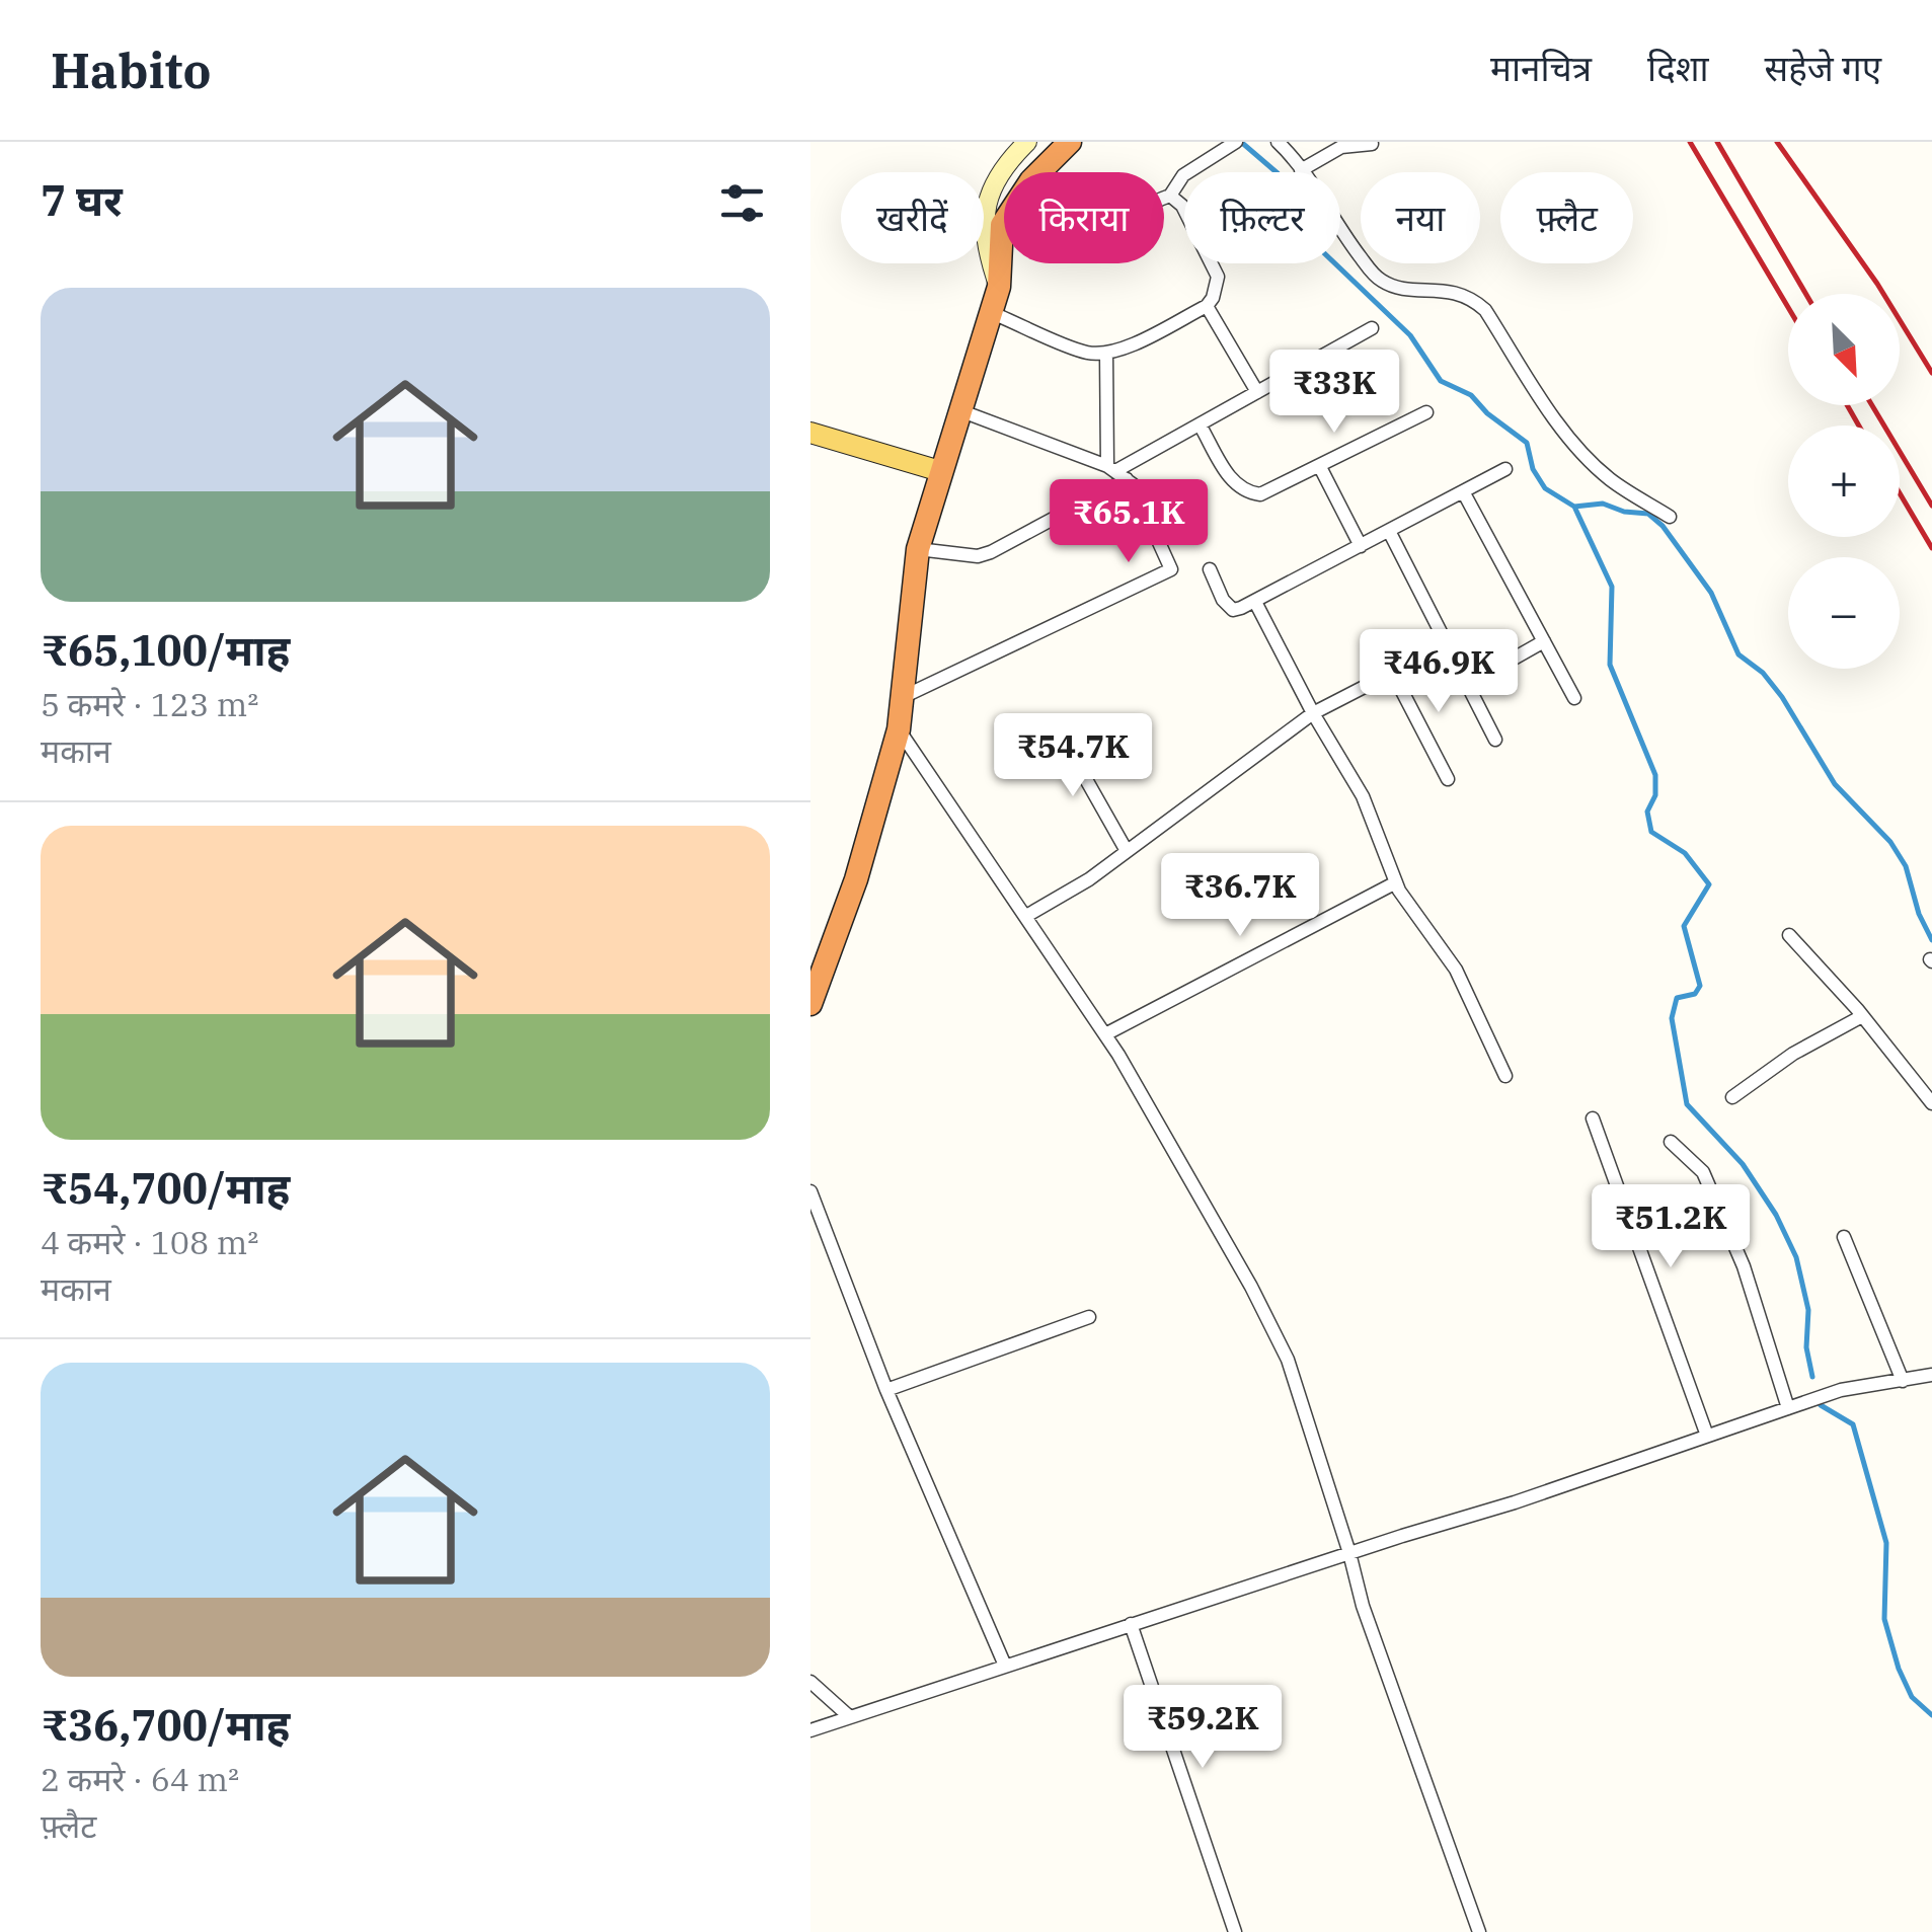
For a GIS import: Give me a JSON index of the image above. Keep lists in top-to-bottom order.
{
  "north": "bottom right",
  "page": {
    "header": "Habito",
    "nav": ["मानचित्र", "दिशा", "सहेजे गए"],
    "heading": "7 घर",
    "chip": [
      "खरीदें",
      "किराया",
      "फ़िल्टर",
      "नया",
      "फ़्लैट"
    ],
    "list": [
      {
        "name": "₹65,100/माह",
        "note": "5 कमरे · 123 m² · मकान"
      },
      {
        "name": "₹54,700/माह",
        "note": "4 कमरे · 108 m² · मकान"
      },
      {
        "name": "₹36,700/माह",
        "note": "2 कमरे · 64 m² · फ़्लैट"
      }
    ],
    "map_buttons": ["+", "−"],
    "price": [
      "₹33K",
      "₹65.1K",
      "₹46.9K",
      "₹54.7K",
      "₹36.7K",
      "₹51.2K",
      "₹59.2K"
    ]
  }
}
